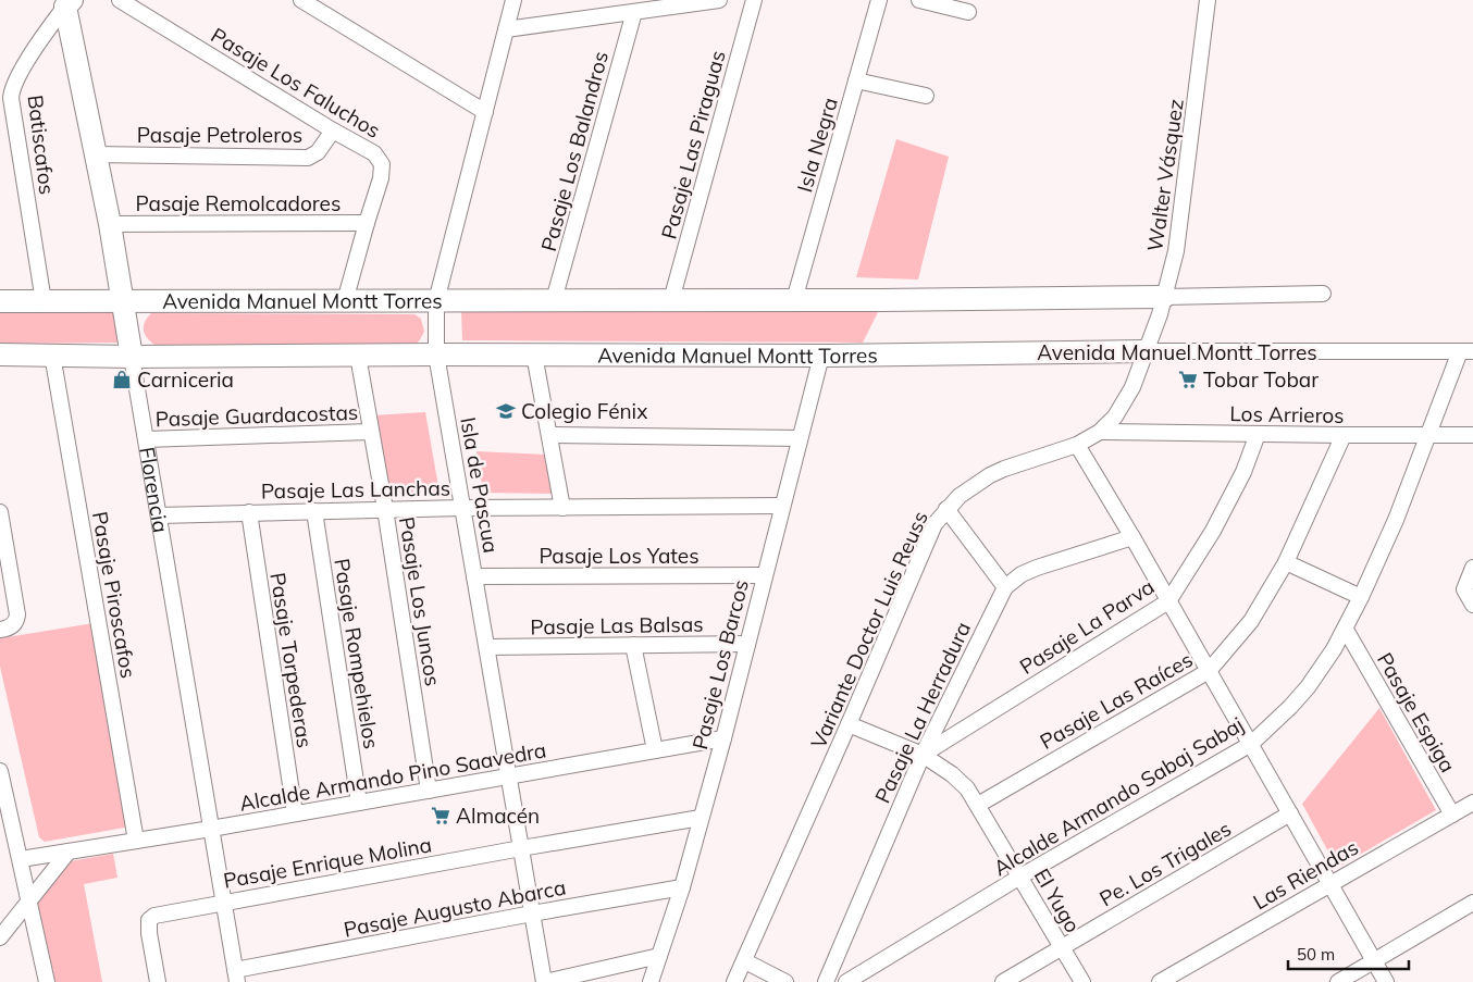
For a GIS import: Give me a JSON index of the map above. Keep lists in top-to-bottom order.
{
  "streets": {
    "street": [
      "Pasaje Los Faluchos",
      "Pasaje Petroleros",
      "Batiscafos",
      "Pasaje Las Piraguas",
      "Isla Negra",
      "Pasaje Los Balandros",
      "Walter Vásquez",
      "Pasaje Remolcadores",
      "Avenida Manuel Montt Torres",
      "Los Arrieros",
      "Pasaje Guardacostas",
      "Isla de Pascua",
      "Florencia",
      "Pasaje Las Lanchas",
      "Pasaje Los Yates",
      "Pasaje Piroscafos",
      "Pasaje Los Juncos",
      "Pasaje Las Balsas",
      "Pasaje La Parva",
      "Variante Doctor Luis Reuss",
      "Pasaje Rompehielos",
      "Pasaje Torpederas",
      "Pasaje Los Barcos",
      "Pasaje Las Raíces",
      "Pasaje La Herradura",
      "Pasaje Espiga",
      "Alcalde Armando Pino Saavedra",
      "Alcalde Armando Sabaj Sabaj",
      "Pasaje Enrique Molina",
      "Pe. Los Trigales",
      "Las Riendas",
      "El Yugo",
      "Pasaje Augusto Abarca"
    ]
  },
  "crossings": [
    ["Pasaje Los Faluchos", "Pasaje Petroleros"],
    ["Pasaje Los Faluchos", "Pasaje Remolcadores"],
    ["Pasaje Los Faluchos", "Avenida Manuel Montt Torres"],
    ["Pasaje Petroleros", "Florencia"],
    ["Batiscafos", "Avenida Manuel Montt Torres"],
    ["Batiscafos", "Florencia"],
    ["Pasaje Las Piraguas", "Avenida Manuel Montt Torres"],
    ["Isla Negra", "Avenida Manuel Montt Torres"],
    ["Pasaje Los Balandros", "Avenida Manuel Montt Torres"],
    ["Walter Vásquez", "Avenida Manuel Montt Torres"],
    ["Walter Vásquez", "Variante Doctor Luis Reuss"],
    ["Pasaje Remolcadores", "Florencia"],
    ["Avenida Manuel Montt Torres", "Isla de Pascua"],
    ["Avenida Manuel Montt Torres", "Florencia"],
    ["Avenida Manuel Montt Torres", "Pasaje Piroscafos"],
    ["Avenida Manuel Montt Torres", "Pasaje Los Juncos"],
    ["Avenida Manuel Montt Torres", "Variante Doctor Luis Reuss"],
    ["Avenida Manuel Montt Torres", "Pasaje Los Barcos"],
    ["Avenida Manuel Montt Torres", "Alcalde Armando Sabaj Sabaj"],
    ["Los Arrieros", "Pasaje La Parva"],
    ["Los Arrieros", "Variante Doctor Luis Reuss"],
    ["Los Arrieros", "Pasaje Las Raíces"],
    ["Los Arrieros", "Alcalde Armando Sabaj Sabaj"],
    ["Pasaje Guardacostas", "Florencia"],
    ["Pasaje Guardacostas", "Pasaje Los Juncos"],
    ["Isla de Pascua", "Pasaje Las Lanchas"],
    ["Isla de Pascua", "Pasaje Los Yates"],
    ["Isla de Pascua", "Pasaje Las Balsas"],
    ["Isla de Pascua", "Alcalde Armando Pino Saavedra"],
    ["Isla de Pascua", "Pasaje Enrique Molina"],
    ["Isla de Pascua", "Pasaje Augusto Abarca"],
    ["Florencia", "Pasaje Las Lanchas"],
    ["Florencia", "Alcalde Armando Pino Saavedra"],
    ["Florencia", "Pasaje Enrique Molina"],
    ["Florencia", "Pasaje Augusto Abarca"],
    ["Pasaje Las Lanchas", "Pasaje Los Juncos"],
    ["Pasaje Las Lanchas", "Pasaje Rompehielos"],
    ["Pasaje Las Lanchas", "Pasaje Torpederas"],
    ["Pasaje Las Lanchas", "Pasaje Los Barcos"],
    ["Pasaje Los Yates", "Pasaje Los Barcos"],
    ["Pasaje Piroscafos", "Alcalde Armando Pino Saavedra"],
    ["Pasaje Los Juncos", "Alcalde Armando Pino Saavedra"],
    ["Pasaje Las Balsas", "Pasaje Los Barcos"],
    ["Pasaje La Parva", "Pasaje La Herradura"],
    ["Pasaje La Parva", "El Yugo"],
    ["Variante Doctor Luis Reuss", "El Yugo"],
    ["Pasaje Rompehielos", "Alcalde Armando Pino Saavedra"],
    ["Pasaje Torpederas", "Alcalde Armando Pino Saavedra"],
    ["Pasaje Los Barcos", "Alcalde Armando Pino Saavedra"],
    ["Pasaje Los Barcos", "Pasaje Enrique Molina"],
    ["Pasaje Los Barcos", "Pasaje Augusto Abarca"],
    ["Pasaje Las Raíces", "El Yugo"],
    ["Pasaje La Herradura", "El Yugo"],
    ["Pasaje Espiga", "Alcalde Armando Sabaj Sabaj"],
    ["Pasaje Espiga", "Las Riendas"],
    ["Alcalde Armando Sabaj Sabaj", "El Yugo"],
    ["Pe. Los Trigales", "El Yugo"]
  ],
  "places": {
    "shop": ["Carniceria"],
    "supermarket": ["Tobar Tobar", "Almacén"],
    "school or university": ["Colegio Fénix"]
  },
  "scale_bar": "50 m"
}
